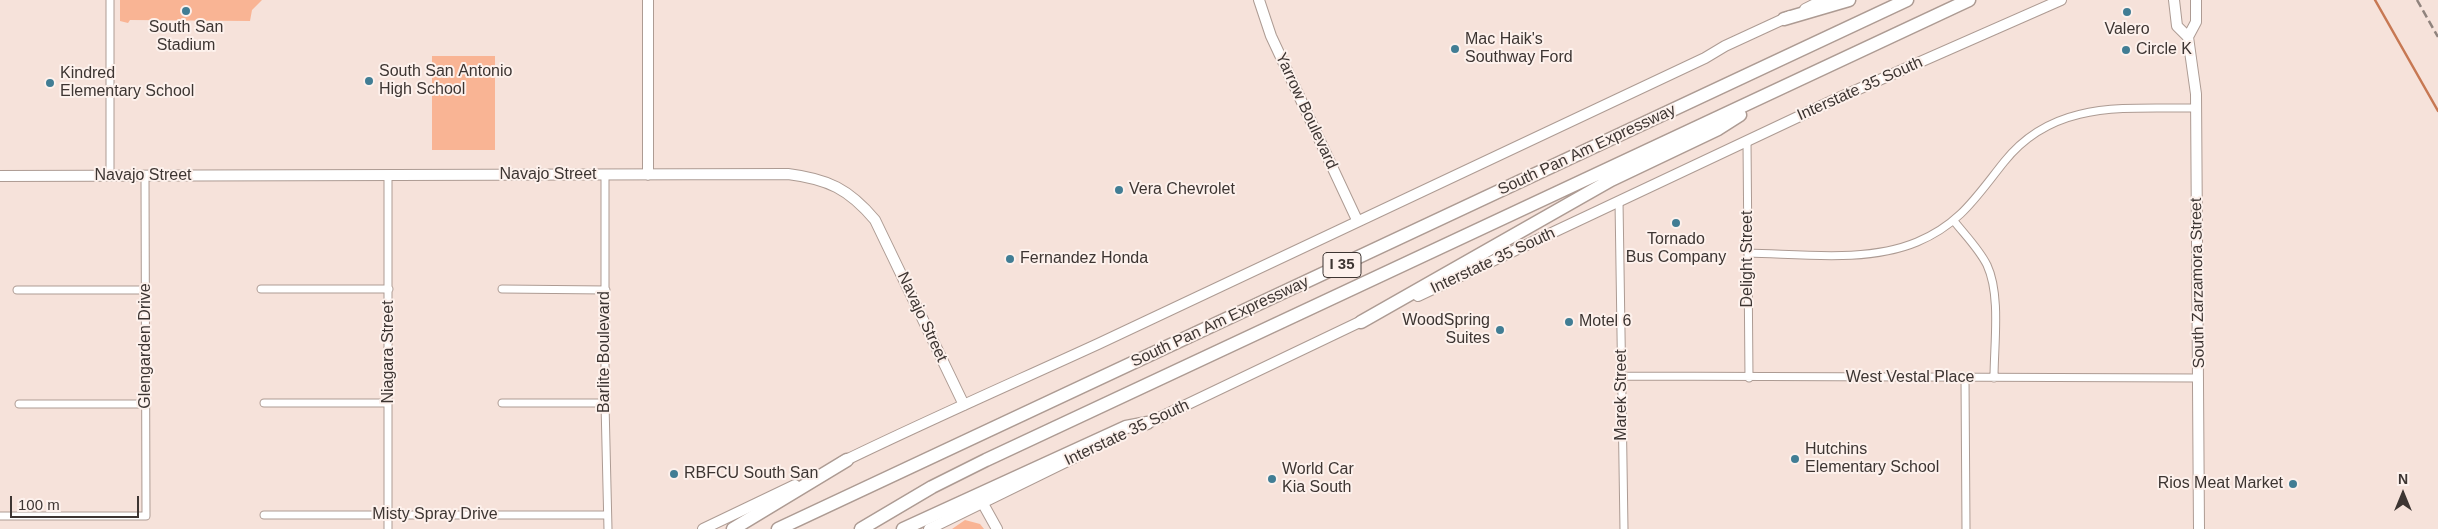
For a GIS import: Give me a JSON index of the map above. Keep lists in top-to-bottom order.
{
  "streets": {
    "highway": ["South Pan Am Expressway", "I 35"],
    "main road": [
      "Interstate 35 South",
      "Yarrow Boulevard",
      "Navajo Street",
      "South Zarzamora Street"
    ],
    "street": [
      "Delight Street",
      "Glengarden Drive",
      "Niagara Street",
      "Barlite Boulevard",
      "West Vestal Place",
      "Marek Street",
      "Misty Spray Drive"
    ]
  },
  "crossings": [
    ["Interstate 35 South", "Delight Street"],
    ["Interstate 35 South", "Marek Street"],
    ["Navajo Street", "Glengarden Drive"],
    ["Navajo Street", "Niagara Street"],
    ["Navajo Street", "Barlite Boulevard"],
    ["Delight Street", "West Vestal Place"],
    ["South Zarzamora Street", "West Vestal Place"],
    ["Niagara Street", "Misty Spray Drive"],
    ["Barlite Boulevard", "Misty Spray Drive"],
    ["West Vestal Place", "Marek Street"]
  ],
  "places": [
    "South San Stadium",
    "Valero",
    "Mac Haik's Southway Ford",
    "Circle K",
    "South San Antonio High School",
    "Kindred Elementary School",
    "Vera Chevrolet",
    "Tornado Bus Company",
    "Fernandez Honda",
    "Motel 6",
    "WoodSpring Suites",
    "Hutchins Elementary School",
    "RBFCU South San",
    "World Car Kia South",
    "Rios Meat Market"
  ],
  "scale_bar": "100 m",
  "north": "top"
}
